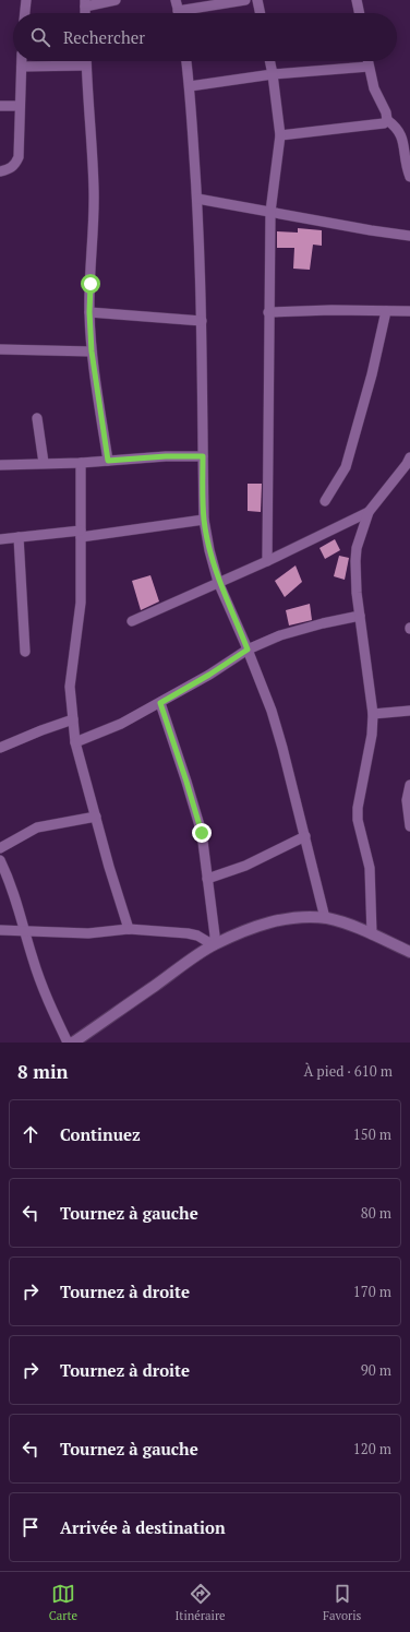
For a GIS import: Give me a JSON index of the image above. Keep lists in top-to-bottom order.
{
  "page": {
    "search": "Rechercher",
    "heading": ["8 min", "À pied · 610 m"],
    "list": [
      ["Continuez", "150 m"],
      ["Tournez à gauche", "80 m"],
      ["Tournez à droite", "170 m"],
      ["Tournez à droite", "90 m"],
      ["Tournez à gauche", "120 m"],
      "Arrivée à destination"
    ],
    "nav": ["Carte", "Itinéraire", "Favoris"]
  }
}
